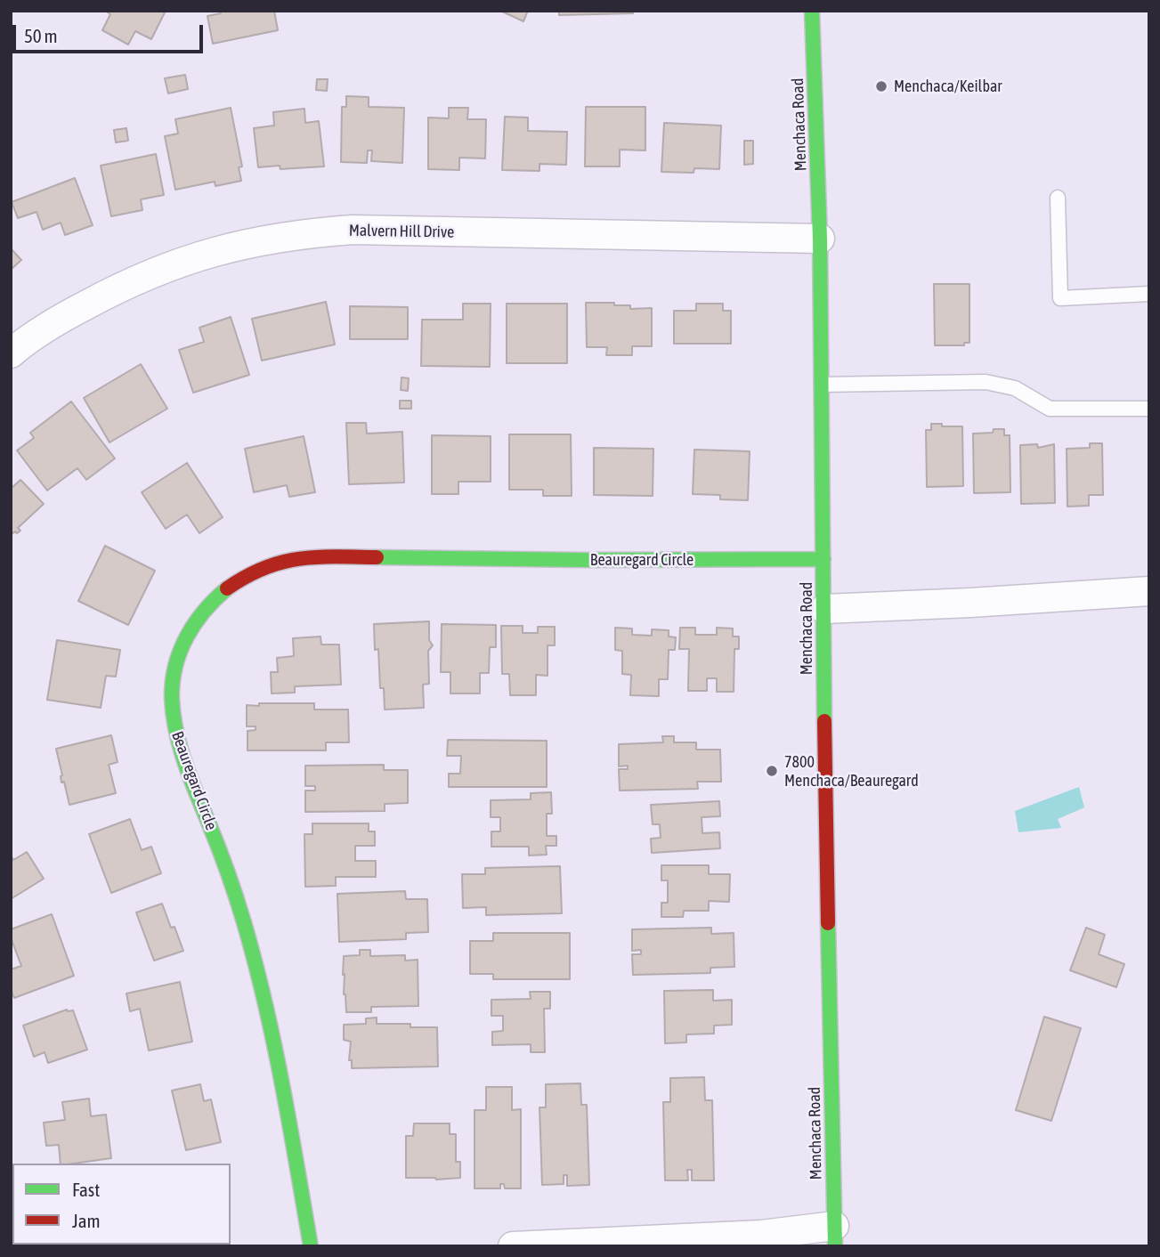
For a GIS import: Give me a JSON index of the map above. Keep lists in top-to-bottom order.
{
  "streets": {
    "street": ["Menchaca Road", "Malvern Hill Drive", "Beauregard Circle"]
  },
  "crossings": [
    ["Menchaca Road", "Malvern Hill Drive"],
    ["Menchaca Road", "Beauregard Circle"]
  ],
  "places": ["Menchaca/Keilbar", "7800 Menchaca/Beauregard"],
  "legend": ["Fast", "Jam"],
  "scale_bar": "50 m"
}
